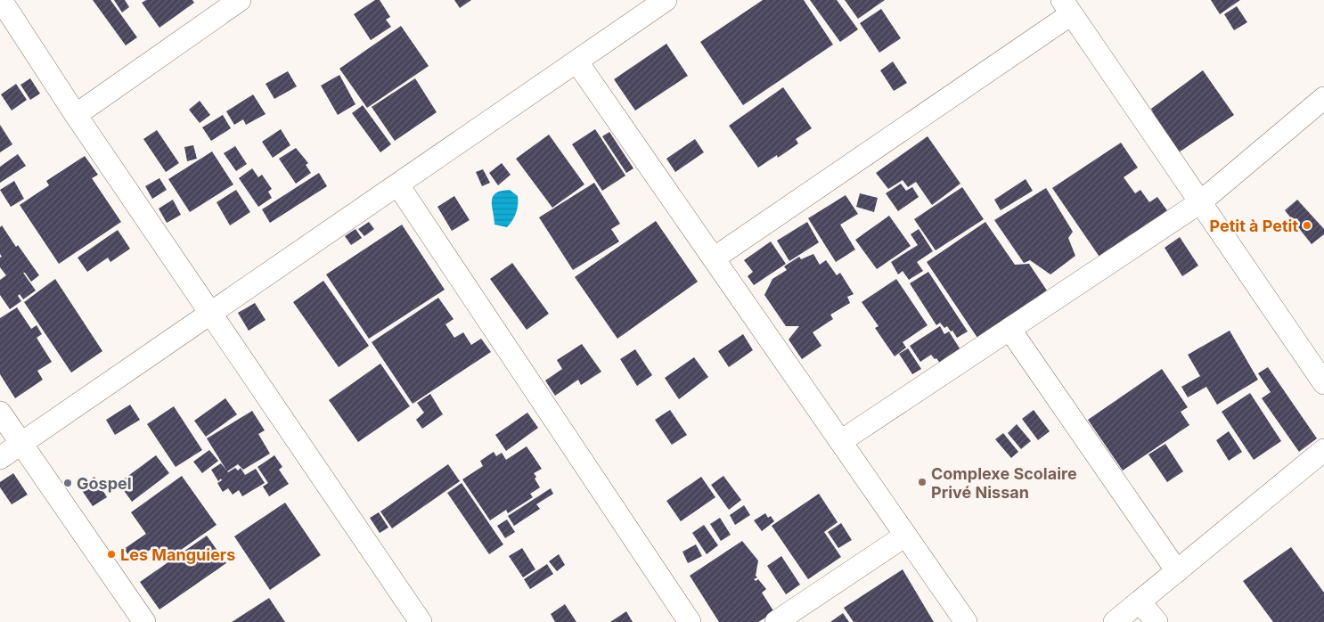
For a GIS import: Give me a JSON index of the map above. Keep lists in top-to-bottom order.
{
  "places": [
    "Petit à Petit",
    "Complexe Scolaire Privé Nissan",
    "Gospel",
    "Les Manguiers"
  ]
}
